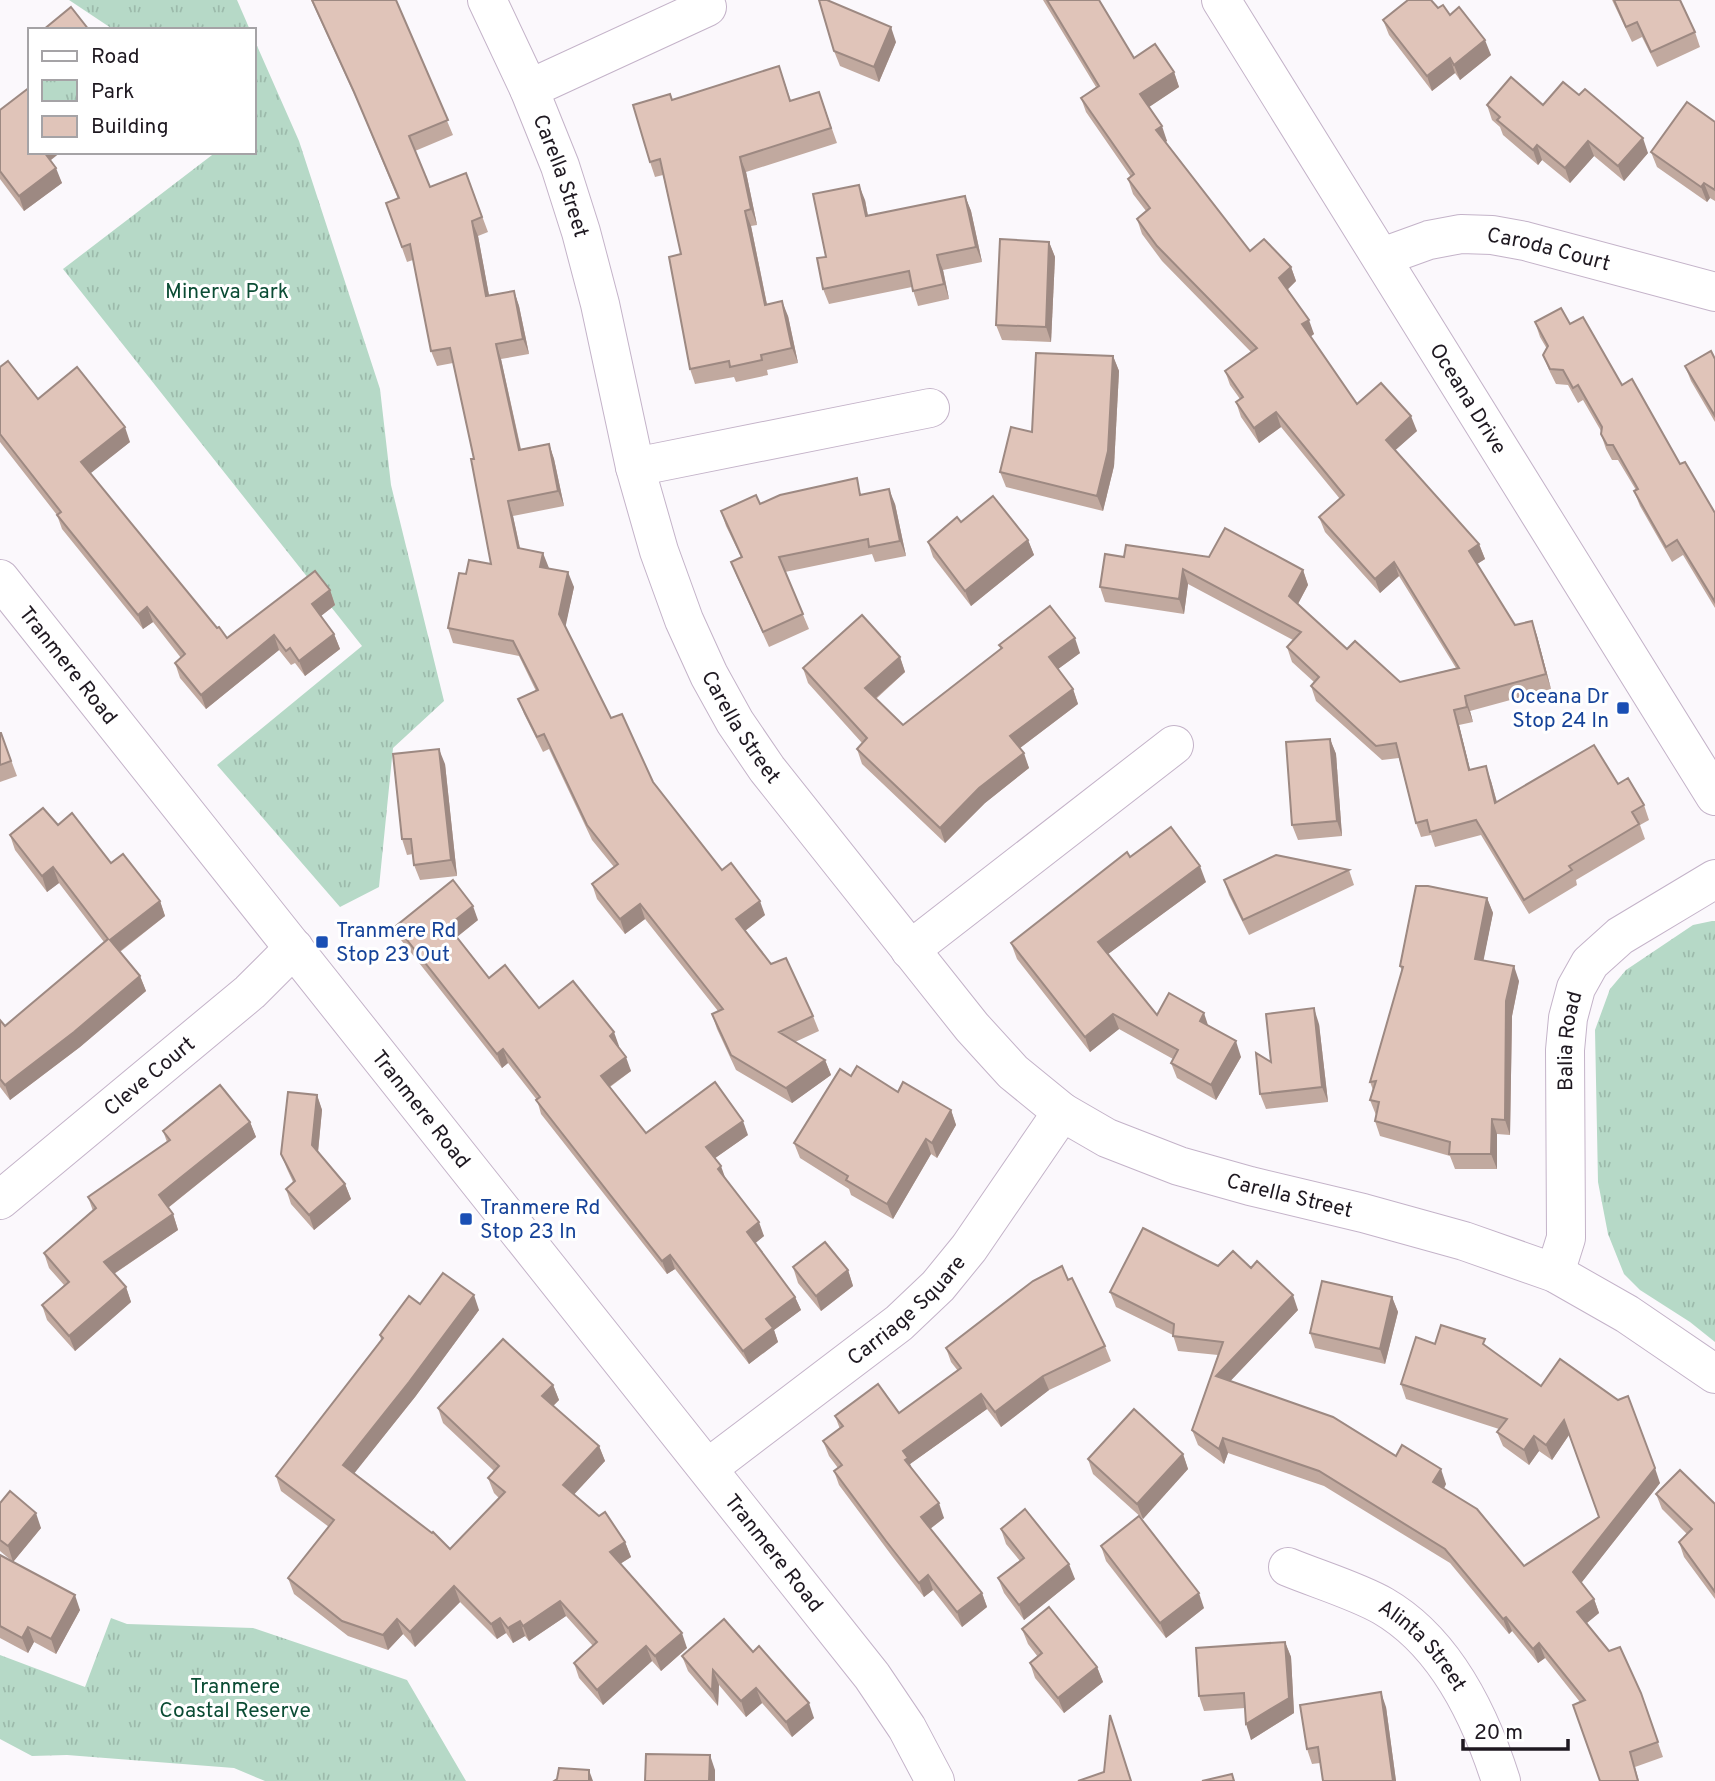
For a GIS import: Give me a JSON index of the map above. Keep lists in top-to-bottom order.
{
  "streets": {
    "street": [
      "Carella Street",
      "Caroda Court",
      "Oceana Drive",
      "Tranmere Road",
      "Balia Road",
      "Cleve Court",
      "Carriage Square",
      "Alinta Street"
    ]
  },
  "crossings": [
    ["Carella Street", "Balia Road"],
    ["Carella Street", "Carriage Square"],
    ["Caroda Court", "Oceana Drive"],
    ["Tranmere Road", "Cleve Court"],
    ["Tranmere Road", "Carriage Square"]
  ],
  "parks": ["Minerva Park", "Tranmere Coastal Reserve"],
  "places": {
    "transit": ["Oceana Dr Stop 24 In", "Tranmere Rd Stop 23 Out", "Tranmere Rd Stop 23 In"]
  },
  "legend": ["Road", "Park", "Building"],
  "scale_bar": "20 m"
}
